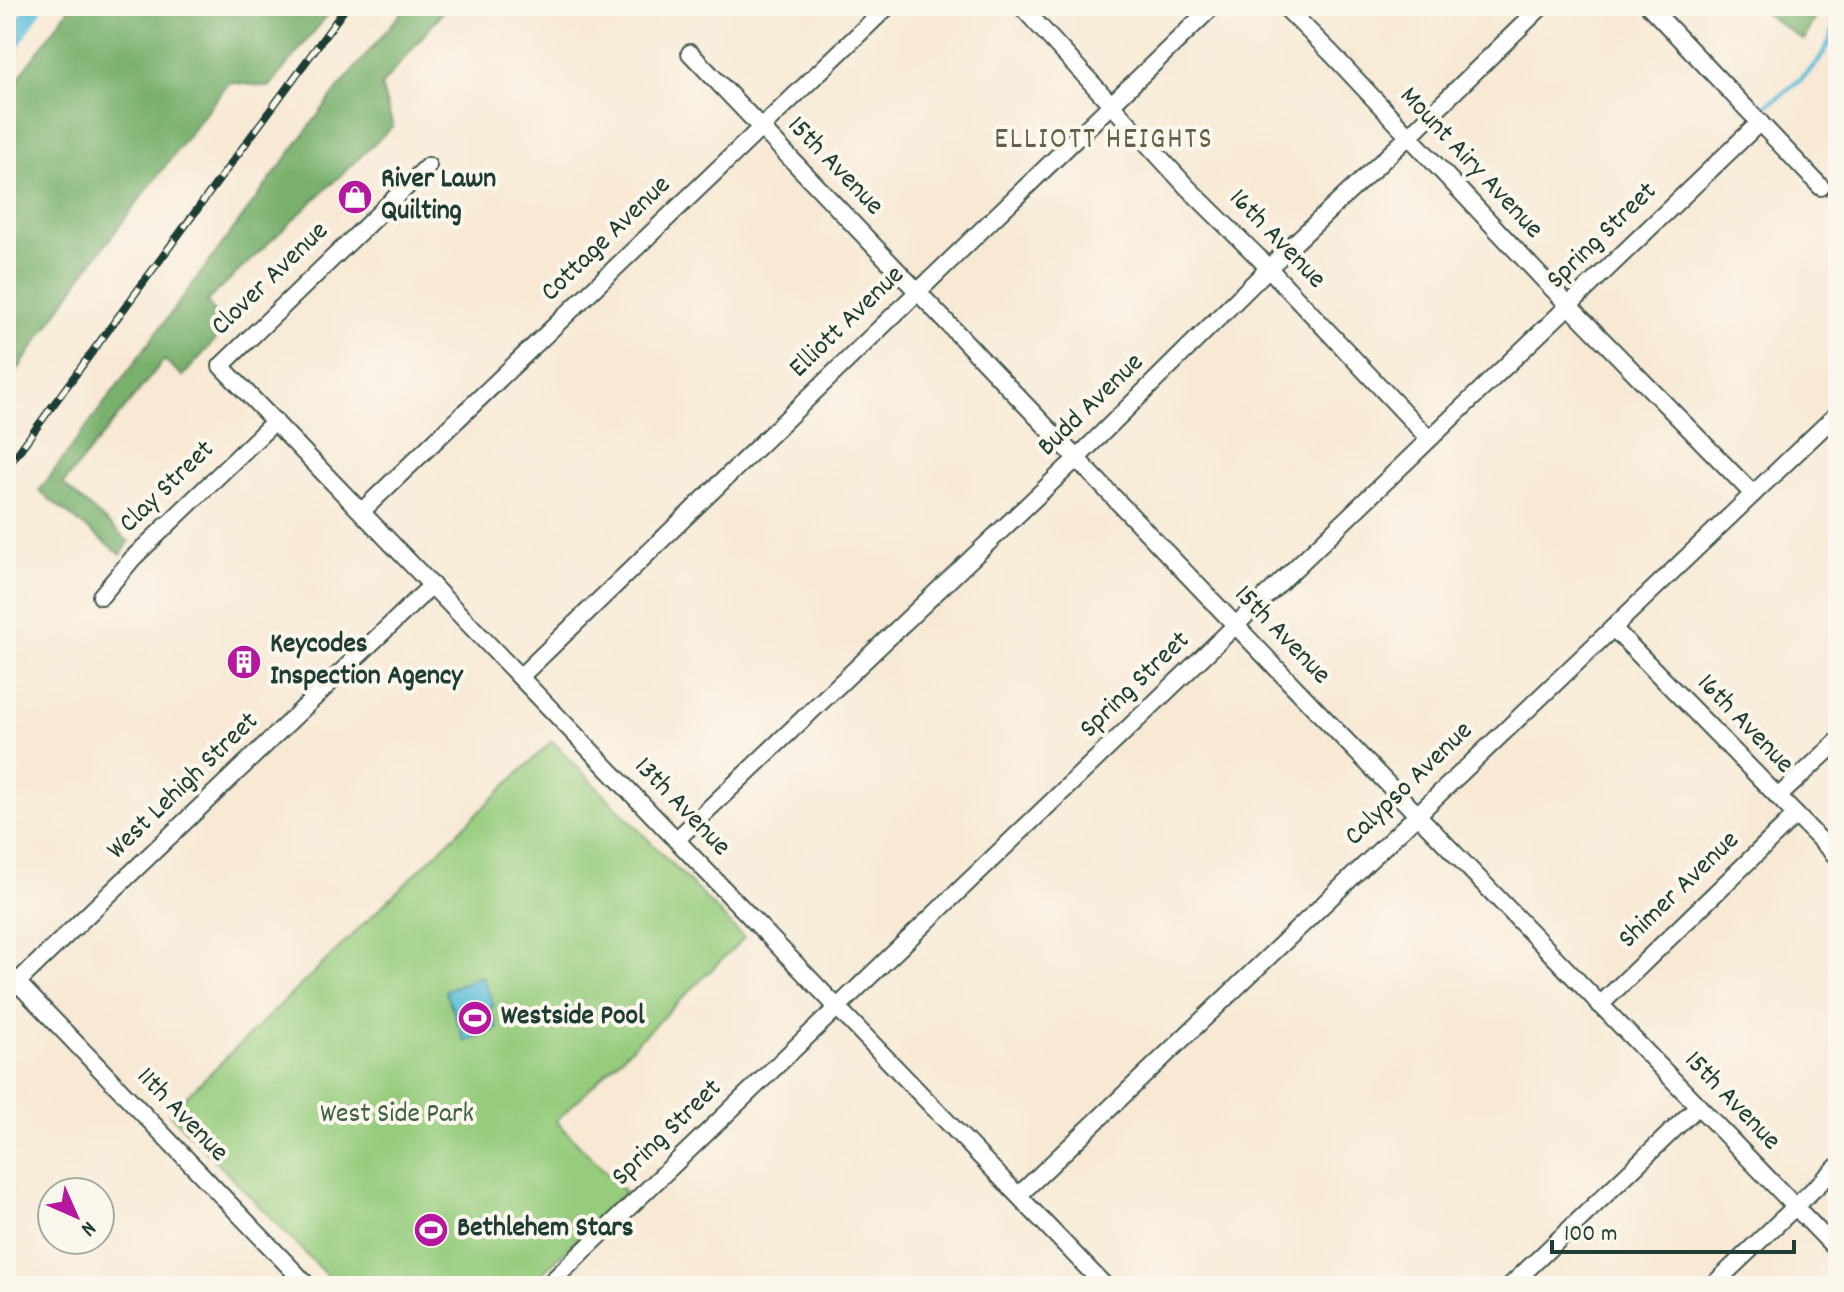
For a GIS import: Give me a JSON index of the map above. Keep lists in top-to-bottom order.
{
  "streets": {
    "street": [
      "Mount Airy Avenue",
      "15th Avenue",
      "Spring Street",
      "Cottage Avenue",
      "16th Avenue",
      "Clover Avenue",
      "Elliott Avenue",
      "Budd Avenue",
      "Clay Street",
      "Calypso Avenue",
      "West Lehigh Street",
      "13th Avenue",
      "Shimer Avenue",
      "11th Avenue"
    ]
  },
  "crossings": [
    ["Mount Airy Avenue", "Spring Street"],
    ["Mount Airy Avenue", "Budd Avenue"],
    ["Mount Airy Avenue", "Calypso Avenue"],
    ["15th Avenue", "Spring Street"],
    ["15th Avenue", "Cottage Avenue"],
    ["15th Avenue", "Elliott Avenue"],
    ["15th Avenue", "Budd Avenue"],
    ["15th Avenue", "Calypso Avenue"],
    ["15th Avenue", "Shimer Avenue"],
    ["Spring Street", "16th Avenue"],
    ["Spring Street", "13th Avenue"],
    ["Cottage Avenue", "13th Avenue"],
    ["16th Avenue", "Elliott Avenue"],
    ["16th Avenue", "Budd Avenue"],
    ["16th Avenue", "Calypso Avenue"],
    ["16th Avenue", "Shimer Avenue"],
    ["Clover Avenue", "13th Avenue"],
    ["Elliott Avenue", "13th Avenue"],
    ["Budd Avenue", "13th Avenue"],
    ["Clay Street", "13th Avenue"],
    ["Calypso Avenue", "13th Avenue"],
    ["West Lehigh Street", "13th Avenue"],
    ["West Lehigh Street", "11th Avenue"]
  ],
  "districts": ["ELLIOTT HEIGHTS"],
  "parks": ["West Side Park"],
  "places": {
    "shop": ["River Lawn Quilting"],
    "building": ["Keycodes Inspection Agency"],
    "sports": ["Westside Pool", "Bethlehem Stars"]
  },
  "scale_bar": "100 m",
  "north": "bottom right"
}
